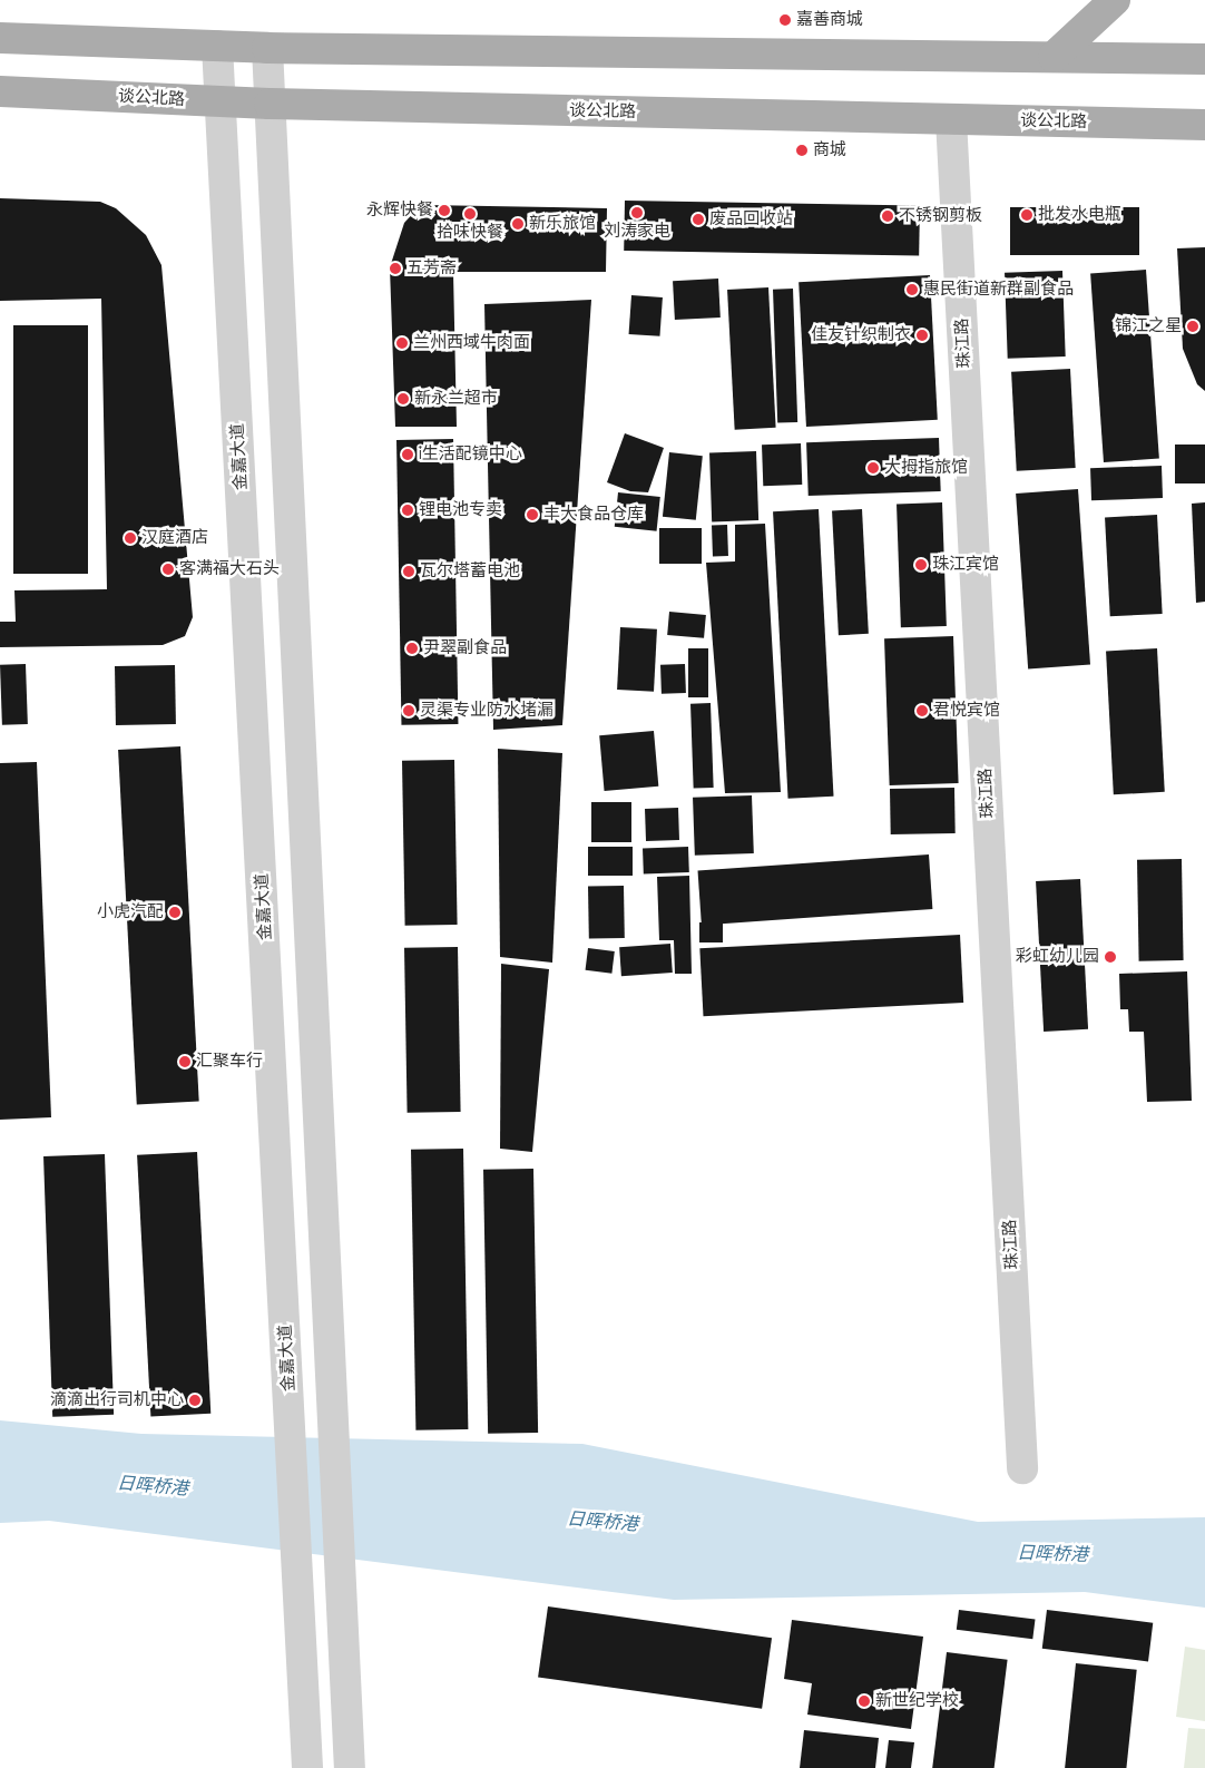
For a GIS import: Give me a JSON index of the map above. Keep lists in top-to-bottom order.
{
  "streets": {
    "main road": ["谈公北路"],
    "street": ["珠江路", "金嘉大道"]
  },
  "crossings": [
    ["谈公北路", "珠江路"],
    ["谈公北路", "金嘉大道"]
  ],
  "water": ["日晖桥港"],
  "places": [
    "嘉善商城",
    "商城",
    "永辉快餐",
    "刘涛家电",
    "拾味快餐",
    "批发水电瓶",
    "不锈钢剪板",
    "废品回收站",
    "新乐旅馆",
    "五芳斋",
    "惠民街道新群副食品",
    "锦江之星",
    "佳友针织制衣",
    "兰州西域牛肉面",
    "新永兰超市",
    "i生活配镜中心",
    "大拇指旅馆",
    "锂电池专卖",
    "丰大食品仓库",
    "汉庭酒店",
    "珠江宾馆",
    "客满福大石头",
    "瓦尔塔蓄电池",
    "尹翠副食品",
    "灵渠专业防水堵漏",
    "君悦宾馆",
    "小虎汽配",
    "彩虹幼儿园",
    "汇聚车行",
    "滴滴出行司机中心",
    "新世纪学校"
  ]
}
